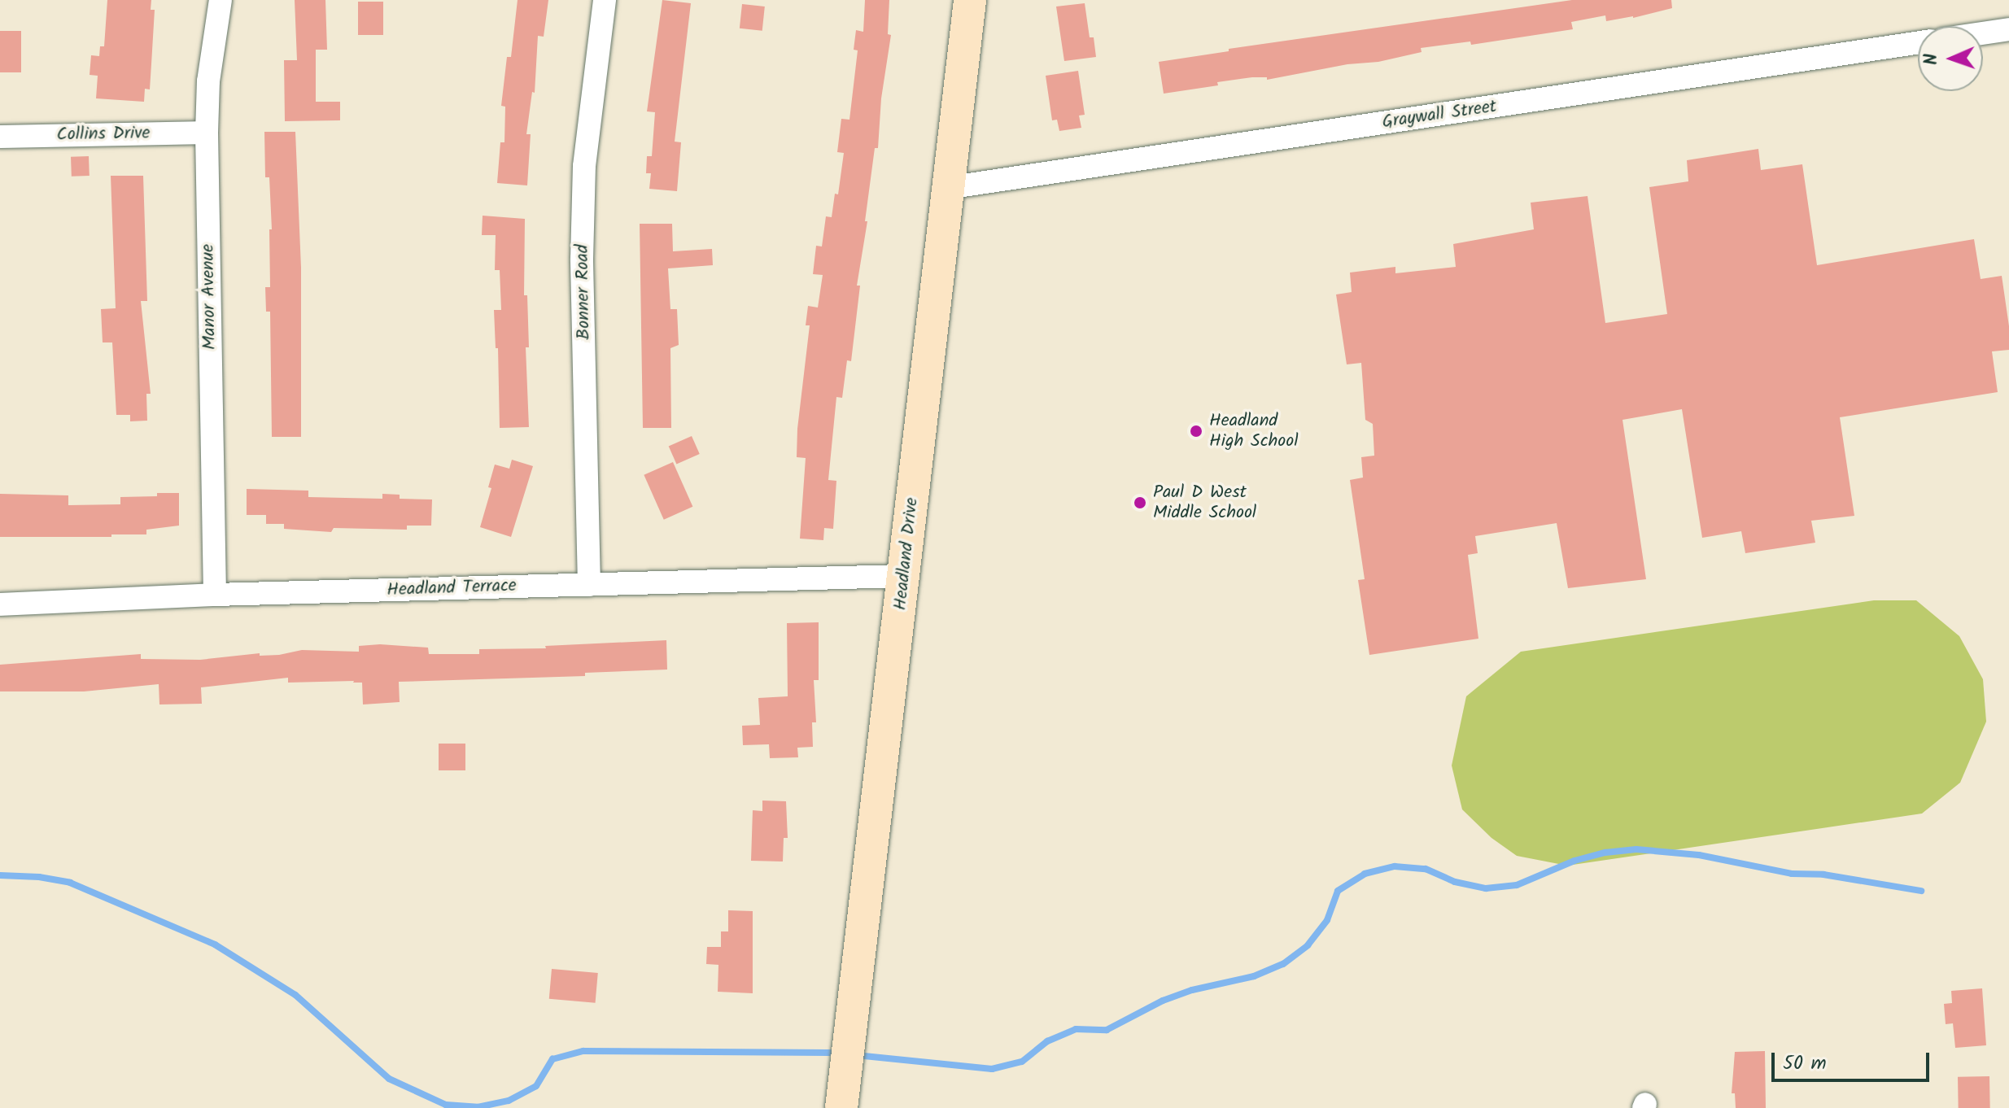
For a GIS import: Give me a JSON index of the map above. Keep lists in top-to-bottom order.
{
  "streets": {
    "main road": ["Headland Drive"],
    "street": [
      "Graywall Street",
      "Collins Drive",
      "Bonner Road",
      "Manor Avenue",
      "Headland Terrace"
    ]
  },
  "crossings": [
    ["Graywall Street", "Headland Drive"],
    ["Collins Drive", "Manor Avenue"],
    ["Bonner Road", "Headland Terrace"],
    ["Manor Avenue", "Headland Terrace"],
    ["Headland Drive", "Headland Terrace"]
  ],
  "places": ["Headland High School", "Paul D West Middle School"],
  "scale_bar": "50 m",
  "north": "left"
}
